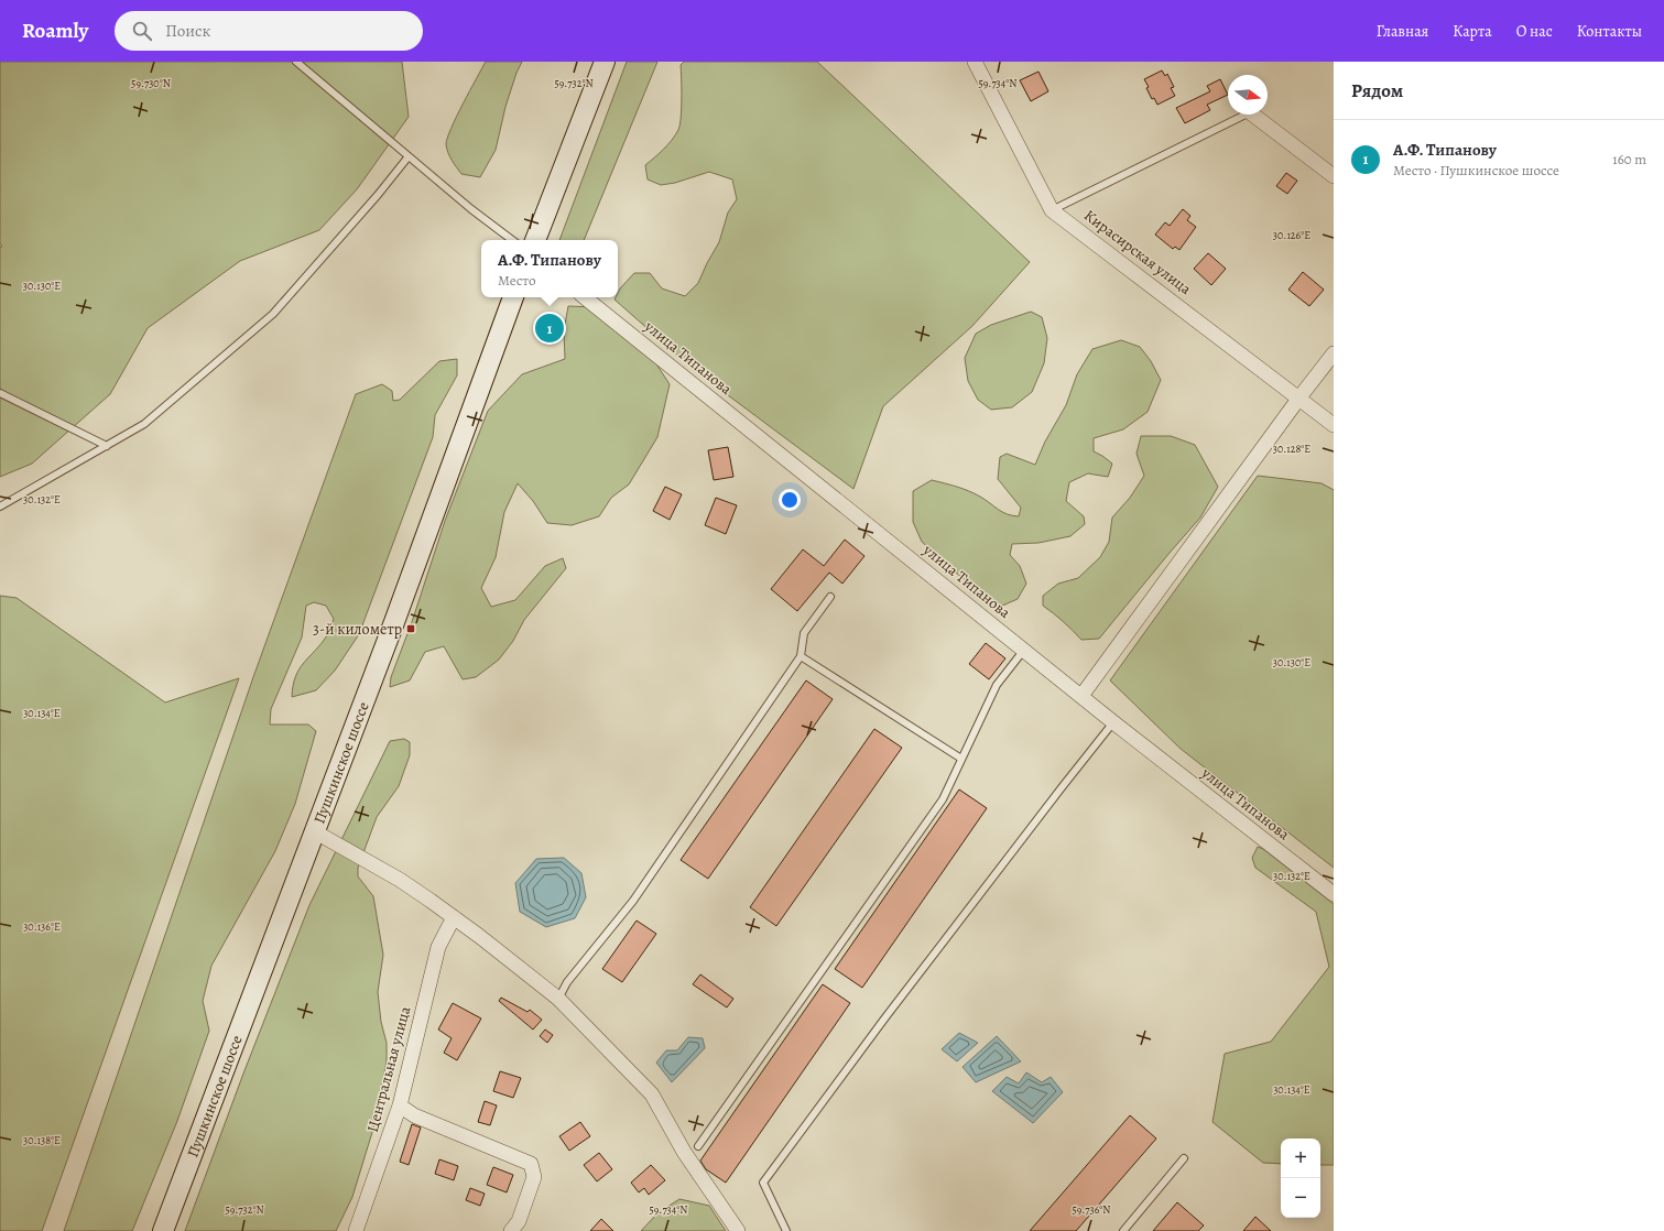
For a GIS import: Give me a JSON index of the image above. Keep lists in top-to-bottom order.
{
  "streets": {
    "main road": ["Пушкинское шоссе"],
    "street": ["Кирасирская улица", "улица Типанова", "Центральная улица"]
  },
  "places": {
    "transit": ["3-й километр"]
  },
  "north": "right",
  "page": {
    "header": "Roamly",
    "search": "Поиск",
    "nav": [
      "Главная",
      "Карта",
      "О нас",
      "Контакты"
    ],
    "heading": "Рядом",
    "list": [
      {
        "mark": "1",
        "name": "А.Ф. Типанову",
        "note": "Место · Пушкинское шоссе",
        "value": "160 m"
      }
    ],
    "popup": ["А.Ф. Типанову", "Место"],
    "pins": "1",
    "map_buttons": ["+", "−"]
  },
  "coordinates": [
    "59.730°N",
    "59.732°N",
    "59.734°N",
    "30.126°E",
    "30.130°E",
    "30.128°E",
    "30.132°E",
    "30.134°E",
    "30.136°E",
    "30.138°E",
    "59.736°N"
  ]
}
